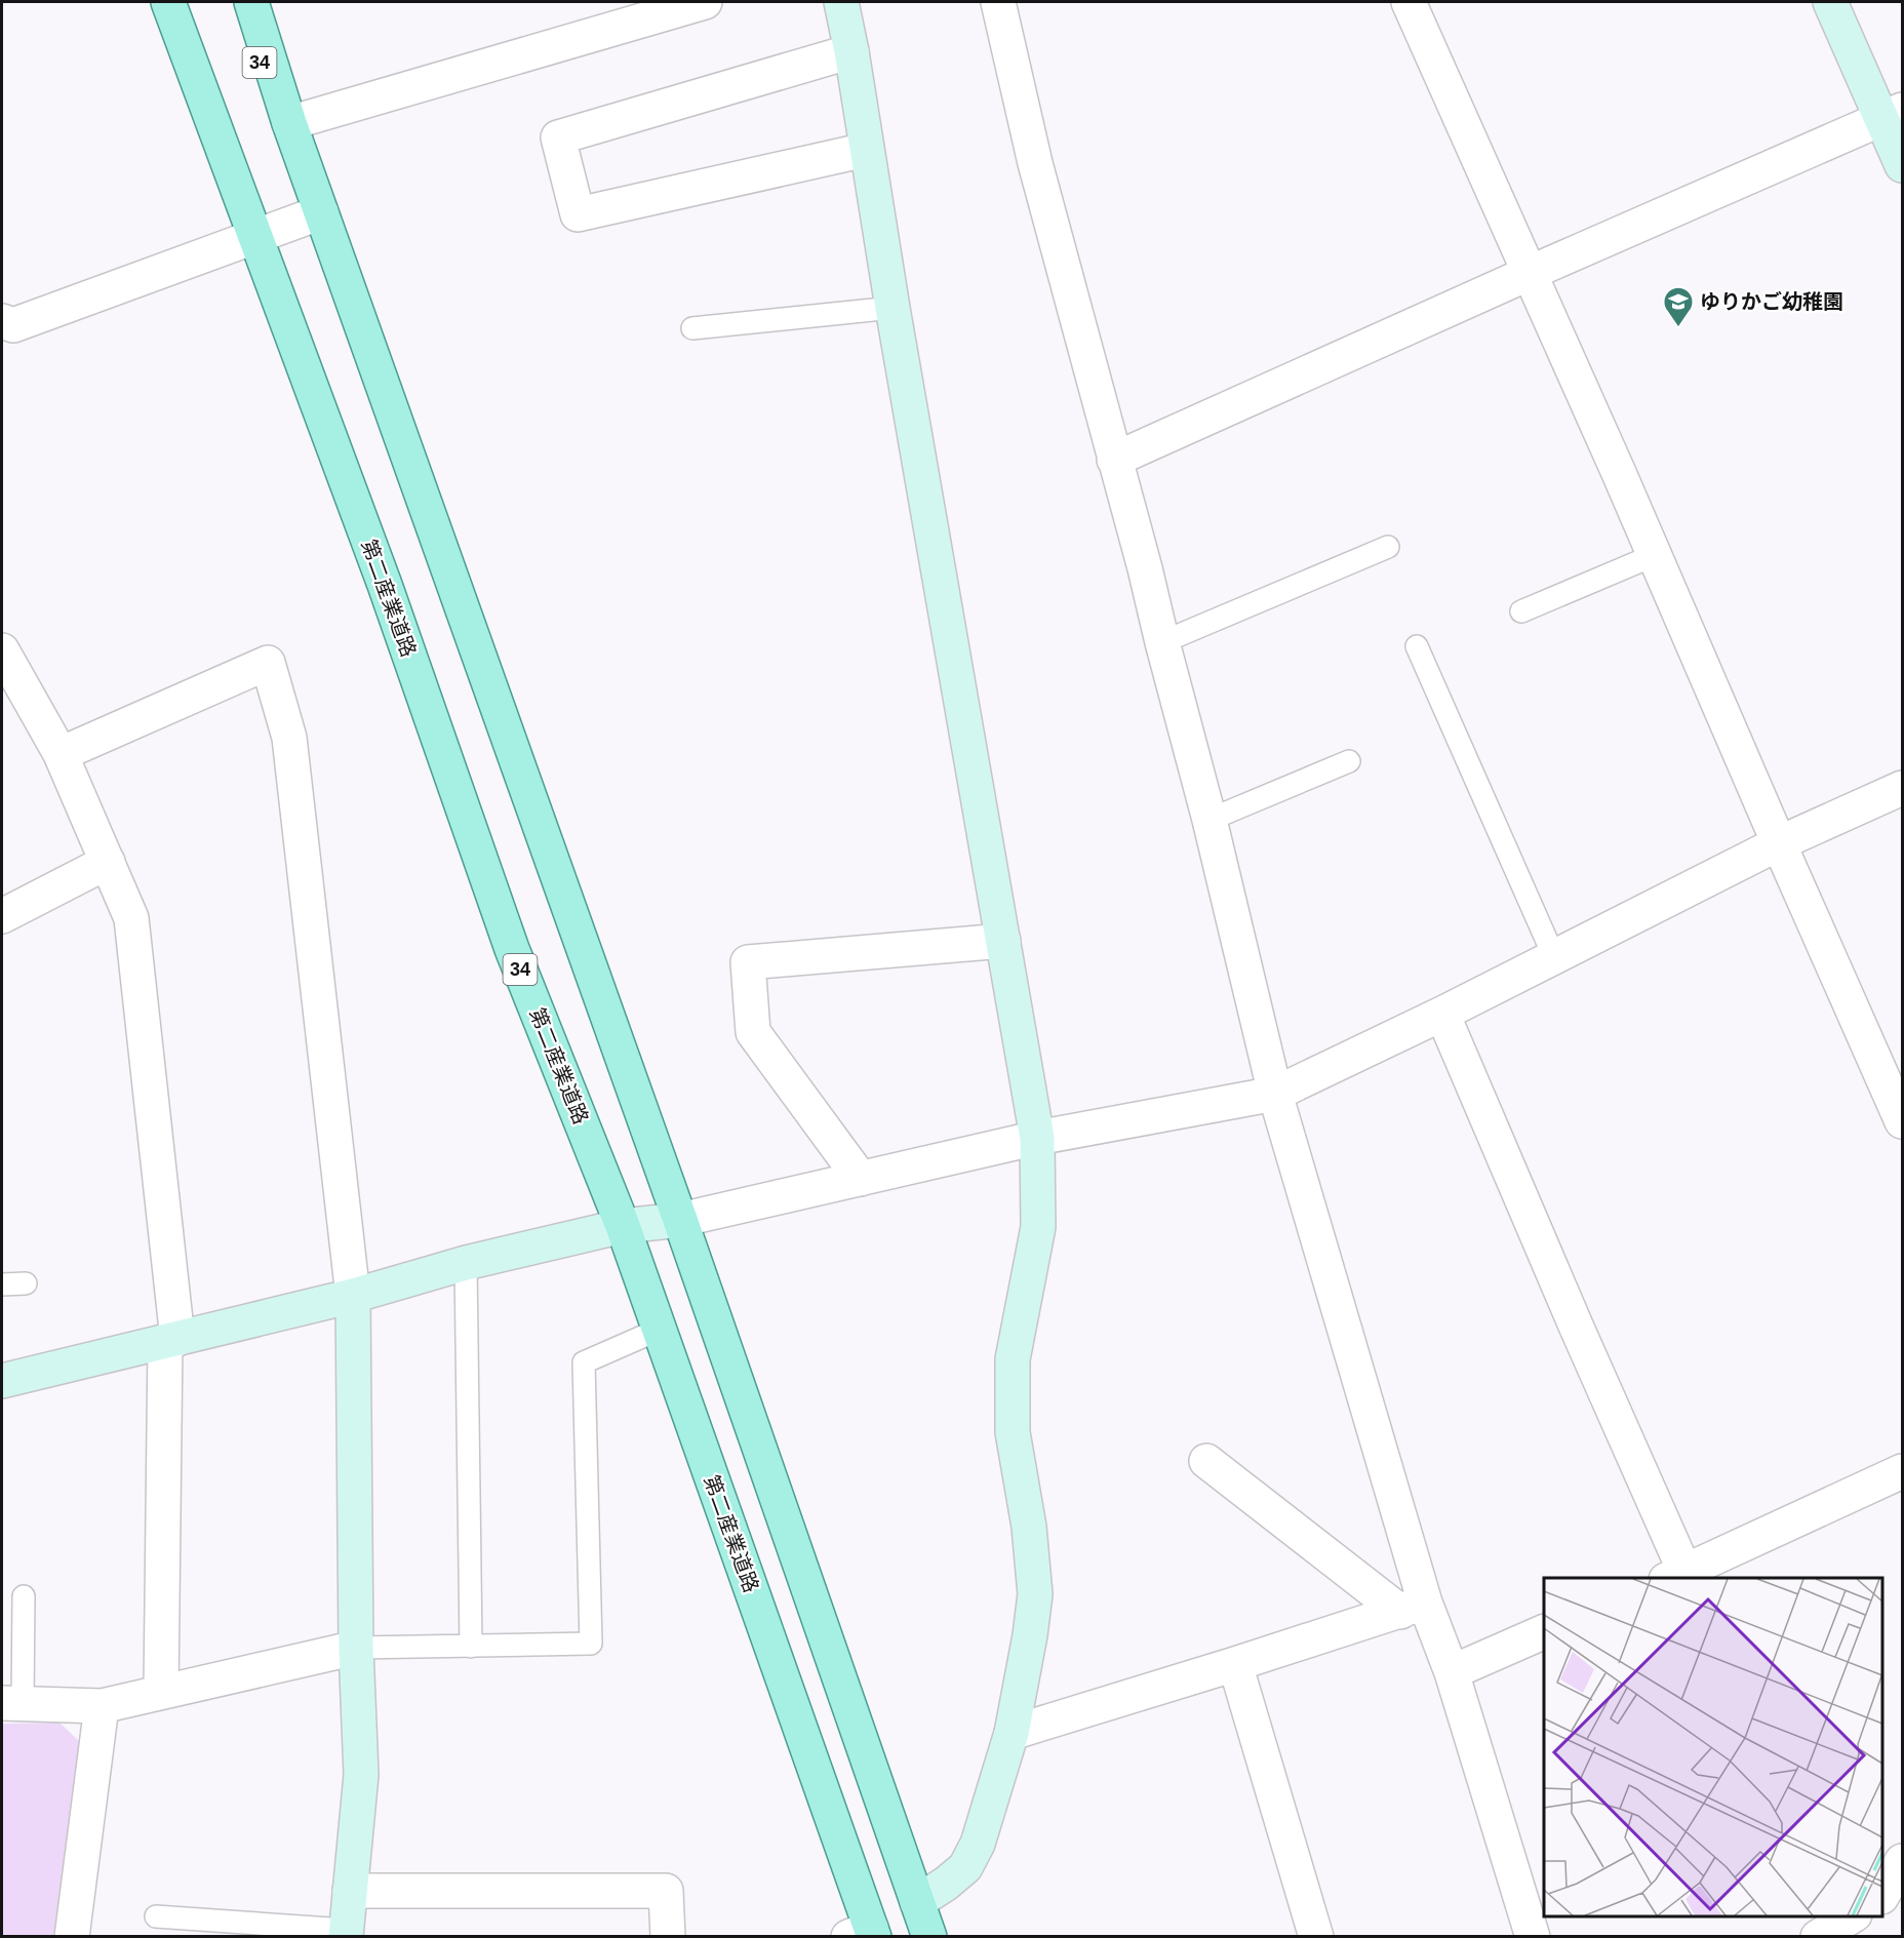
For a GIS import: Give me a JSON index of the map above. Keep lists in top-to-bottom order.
{
  "streets": {
    "main road": ["34", "第二産業道路"]
  },
  "places": {
    "school or university": ["ゆりかご幼稚園"]
  }
}
